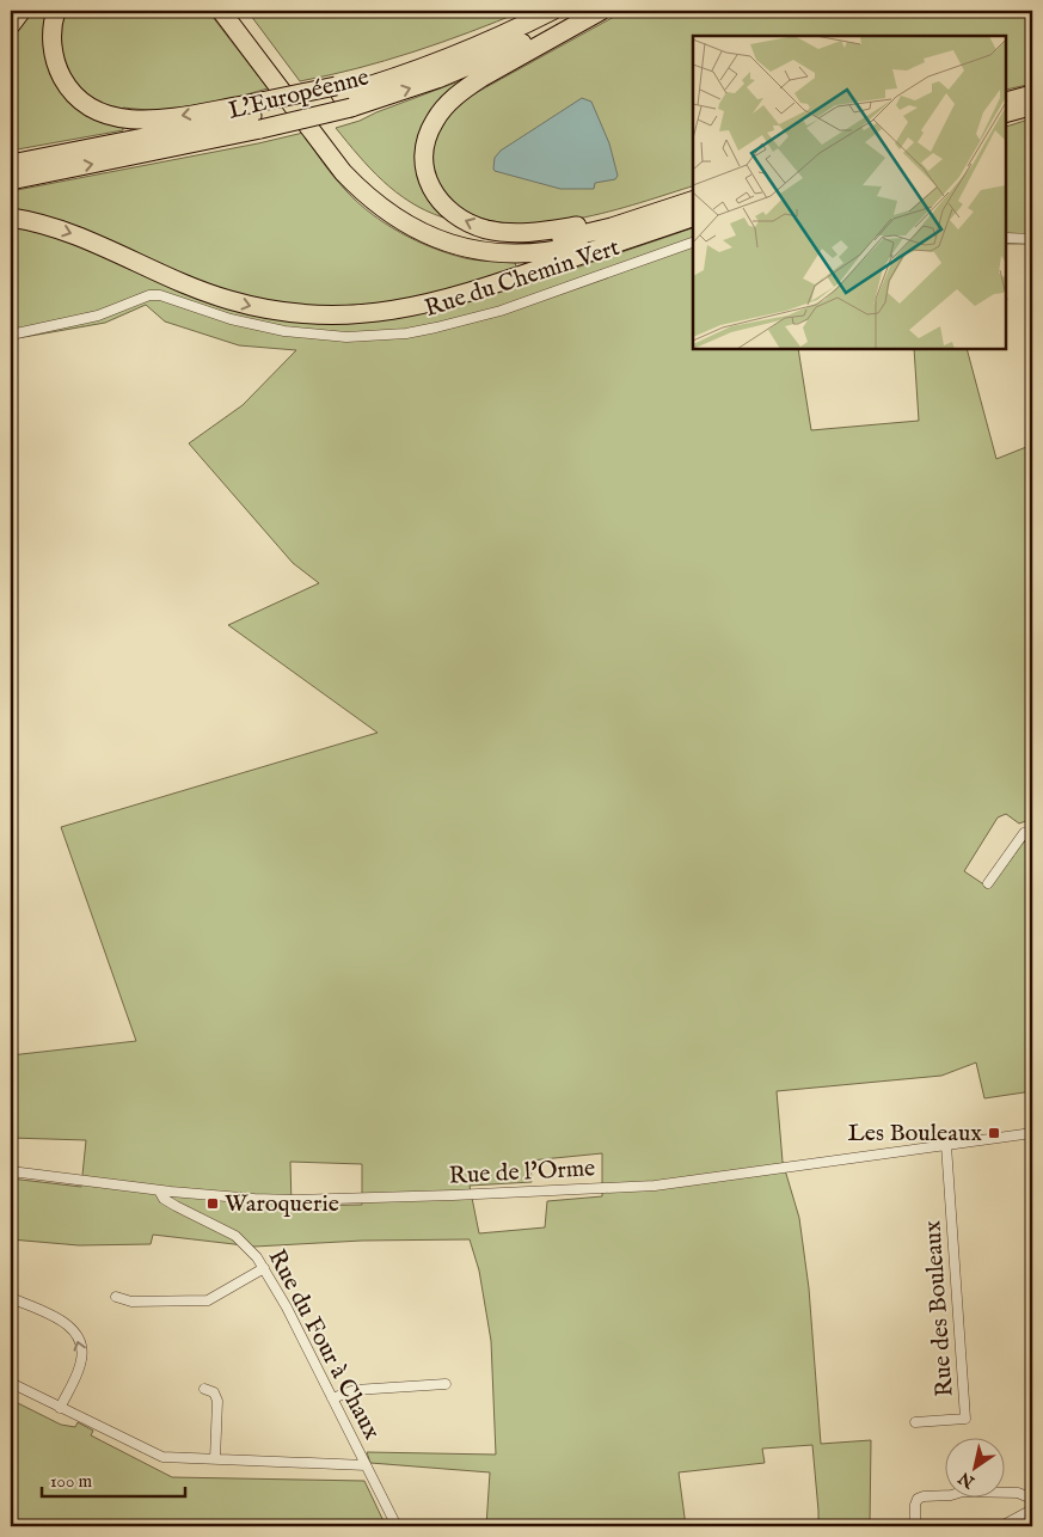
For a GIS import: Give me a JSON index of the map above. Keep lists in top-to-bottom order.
{
  "streets": {
    "highway": ["L'Européenne"],
    "street": [
      "Rue du Chemin Vert",
      "Rue de l'Orme",
      "Rue des Bouleaux",
      "Rue du Four à Chaux"
    ]
  },
  "crossings": [
    ["Rue de l'Orme", "Rue des Bouleaux"],
    ["Rue de l'Orme", "Rue du Four à Chaux"]
  ],
  "places": {
    "transit": ["Les Bouleaux", "Waroquerie"]
  },
  "scale_bar": "100 m",
  "north": "bottom left"
}
